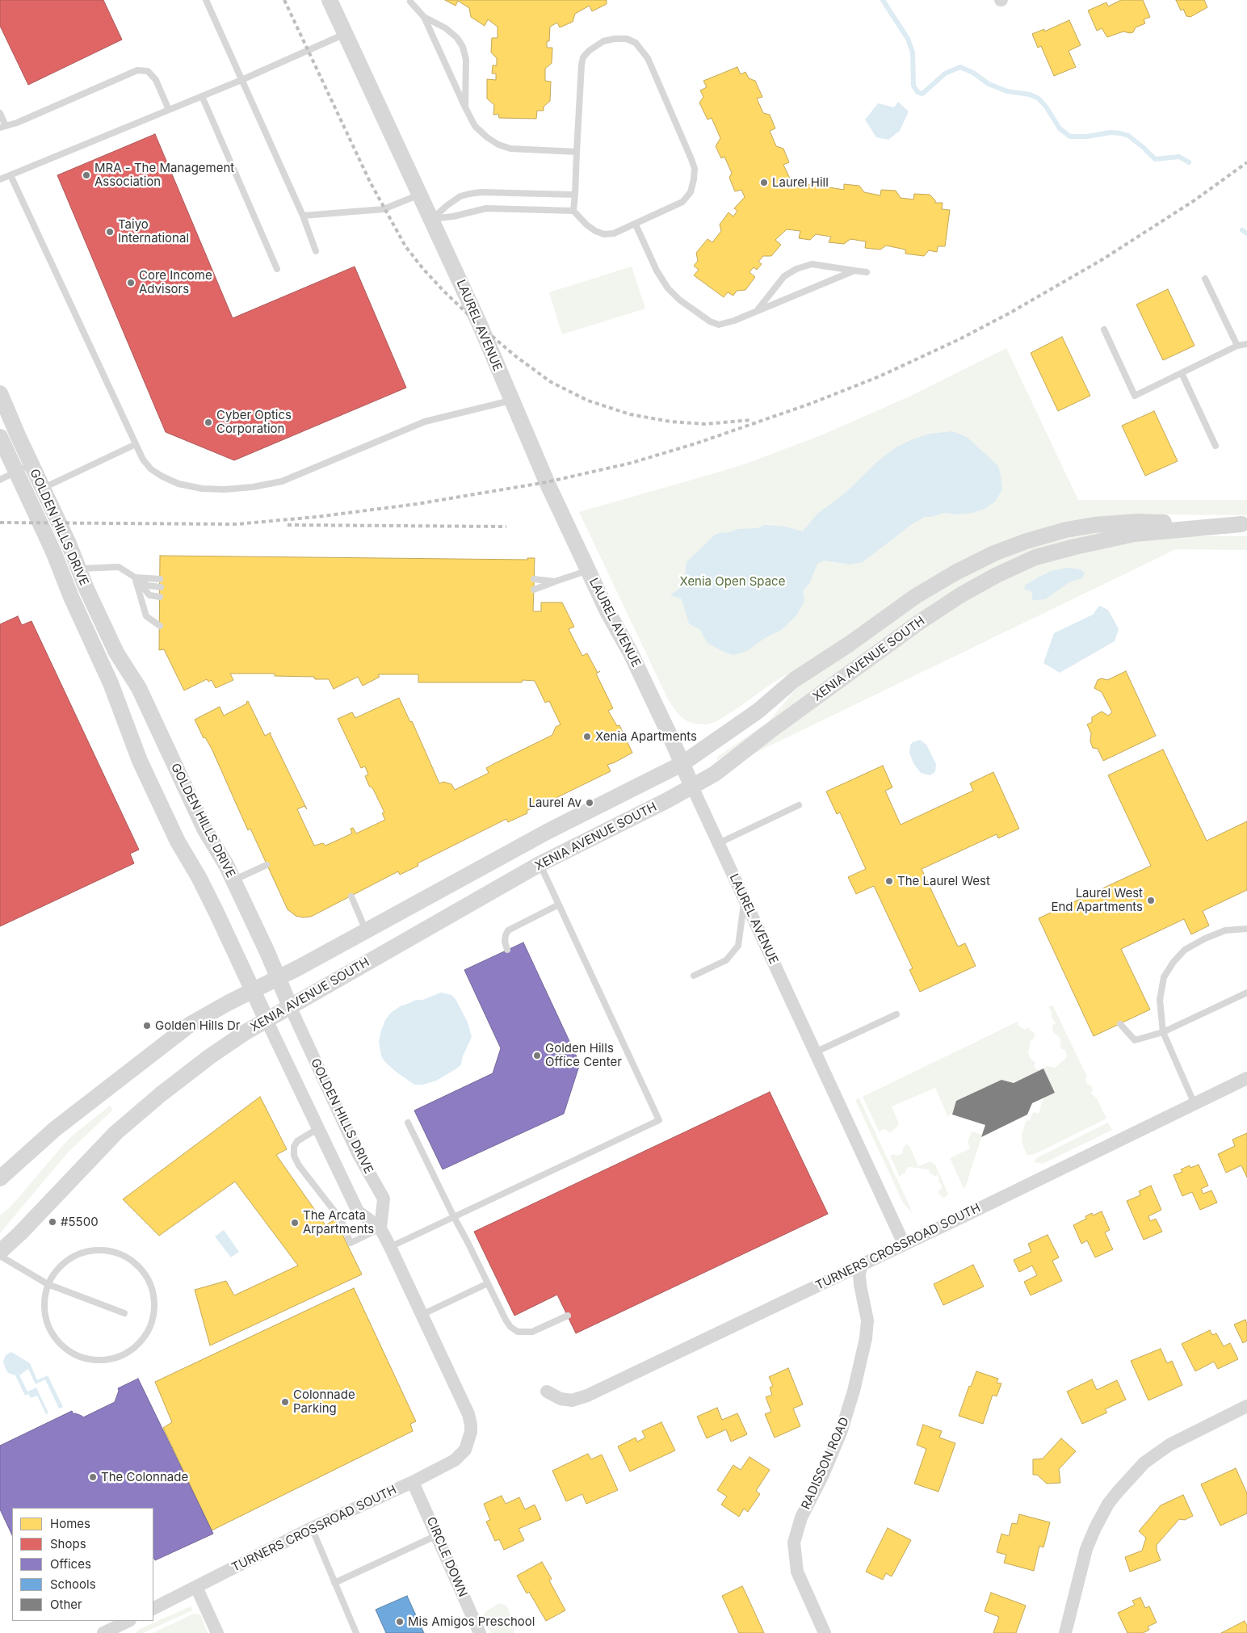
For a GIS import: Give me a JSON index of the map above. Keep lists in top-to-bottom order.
{
  "streets": {
    "street": [
      "LAUREL AVENUE",
      "GOLDEN HILLS DRIVE",
      "XENIA AVENUE SOUTH",
      "TURNERS CROSSROAD SOUTH",
      "RADISSON ROAD",
      "CIRCLE DOWN"
    ]
  },
  "crossings": [
    ["LAUREL AVENUE", "XENIA AVENUE SOUTH"],
    ["LAUREL AVENUE", "TURNERS CROSSROAD SOUTH"],
    ["GOLDEN HILLS DRIVE", "XENIA AVENUE SOUTH"],
    ["GOLDEN HILLS DRIVE", "TURNERS CROSSROAD SOUTH"],
    ["TURNERS CROSSROAD SOUTH", "RADISSON ROAD"],
    ["TURNERS CROSSROAD SOUTH", "CIRCLE DOWN"]
  ],
  "parks": ["Xenia Open Space"],
  "places": [
    "MRA - The Management Association",
    "Laurel Hill",
    "Taiyo International",
    "Core Income Advisors",
    "Cyber Optics Corporation",
    "Xenia Apartments",
    "Laurel Av",
    "The Laurel West",
    "Laurel West End Apartments",
    "Golden Hills Dr",
    "Golden Hills Office Center",
    "#5500",
    "The Arcata Arpartments",
    "Colonnade Parking",
    "The Colonnade",
    "Mis Amigos Preschool"
  ],
  "legend": [
    "Homes",
    "Shops",
    "Offices",
    "Schools",
    "Other"
  ]
}
